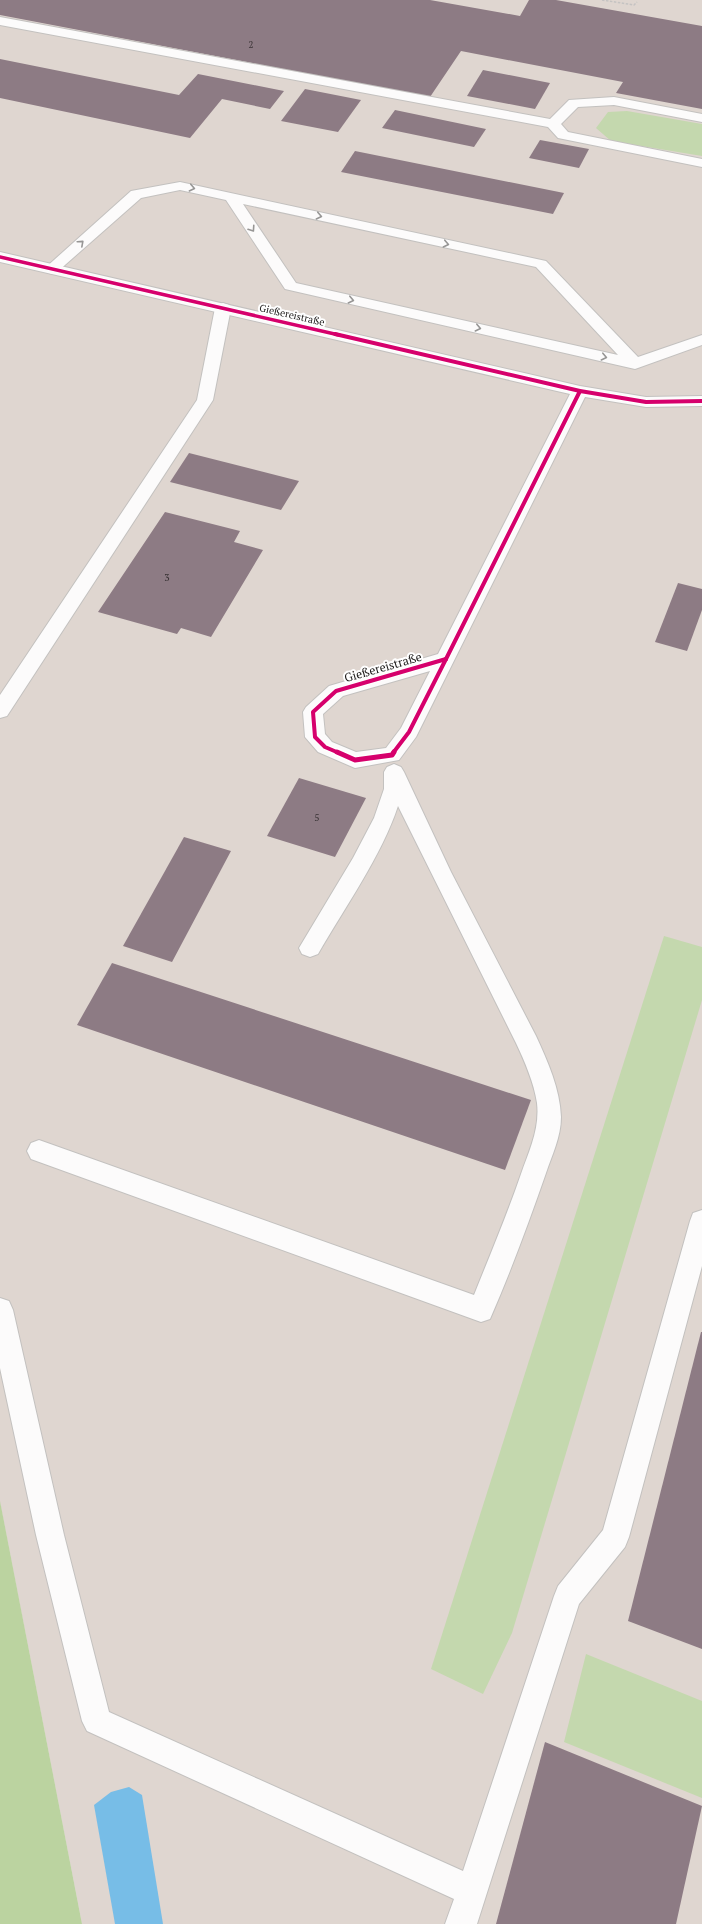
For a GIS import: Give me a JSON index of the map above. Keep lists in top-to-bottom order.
{
  "streets": {
    "street": ["Gießereistraße"]
  },
  "house_numbers": ["2", "3", "5"]
}
